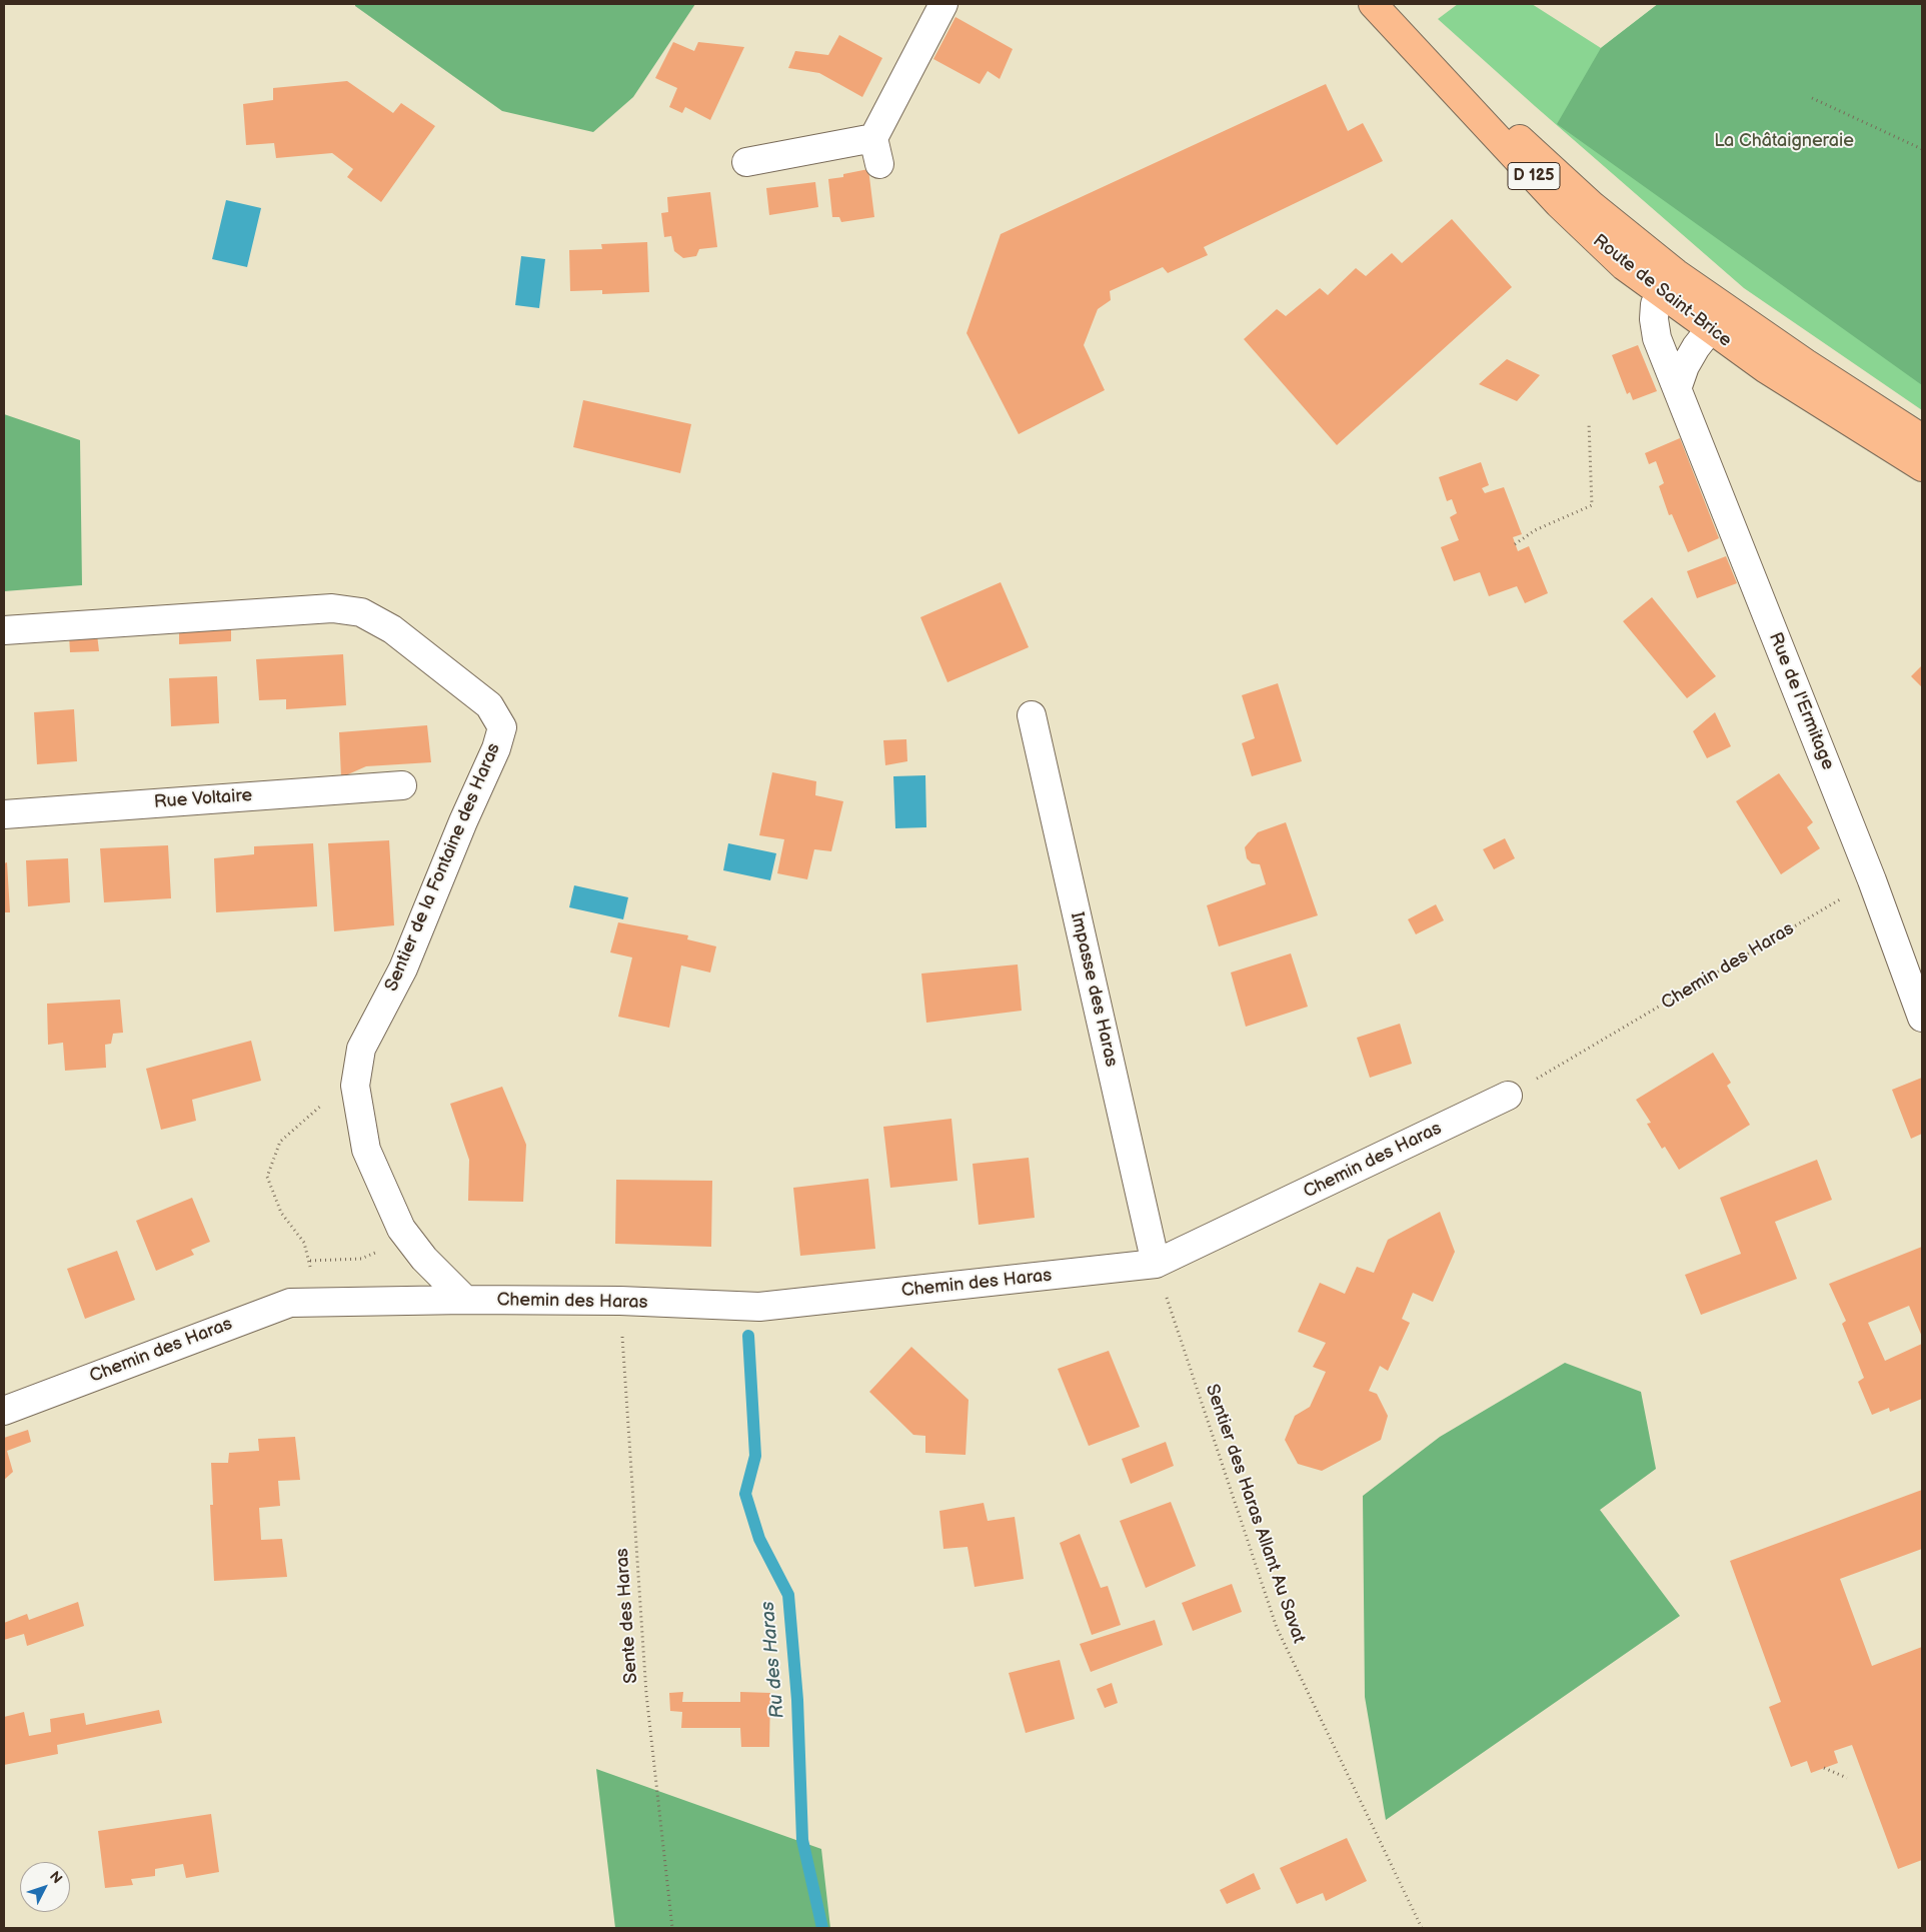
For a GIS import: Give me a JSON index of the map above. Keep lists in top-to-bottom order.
{
  "streets": {
    "main road": ["D 125", "Route de Saint-Brice"],
    "street": [
      "Rue de l'Ermitage",
      "Rue Voltaire",
      "Sentier de la Fontaine des Haras",
      "Chemin des Haras",
      "Impasse des Haras"
    ],
    "path": ["Sentier des Haras Allant Au Savat", "Sente des Haras"]
  },
  "crossings": [
    ["Route de Saint-Brice", "Rue de l'Ermitage"],
    ["Rue de l'Ermitage", "Chemin des Haras"],
    ["Sentier de la Fontaine des Haras", "Chemin des Haras"],
    ["Chemin des Haras", "Impasse des Haras"],
    ["Chemin des Haras", "Sentier des Haras Allant Au Savat"],
    ["Chemin des Haras", "Sente des Haras"],
    ["Impasse des Haras", "Sentier des Haras Allant Au Savat"]
  ],
  "water": ["Ru des Haras"],
  "parks": ["La Châtaigneraie"],
  "north": "top right"
}
